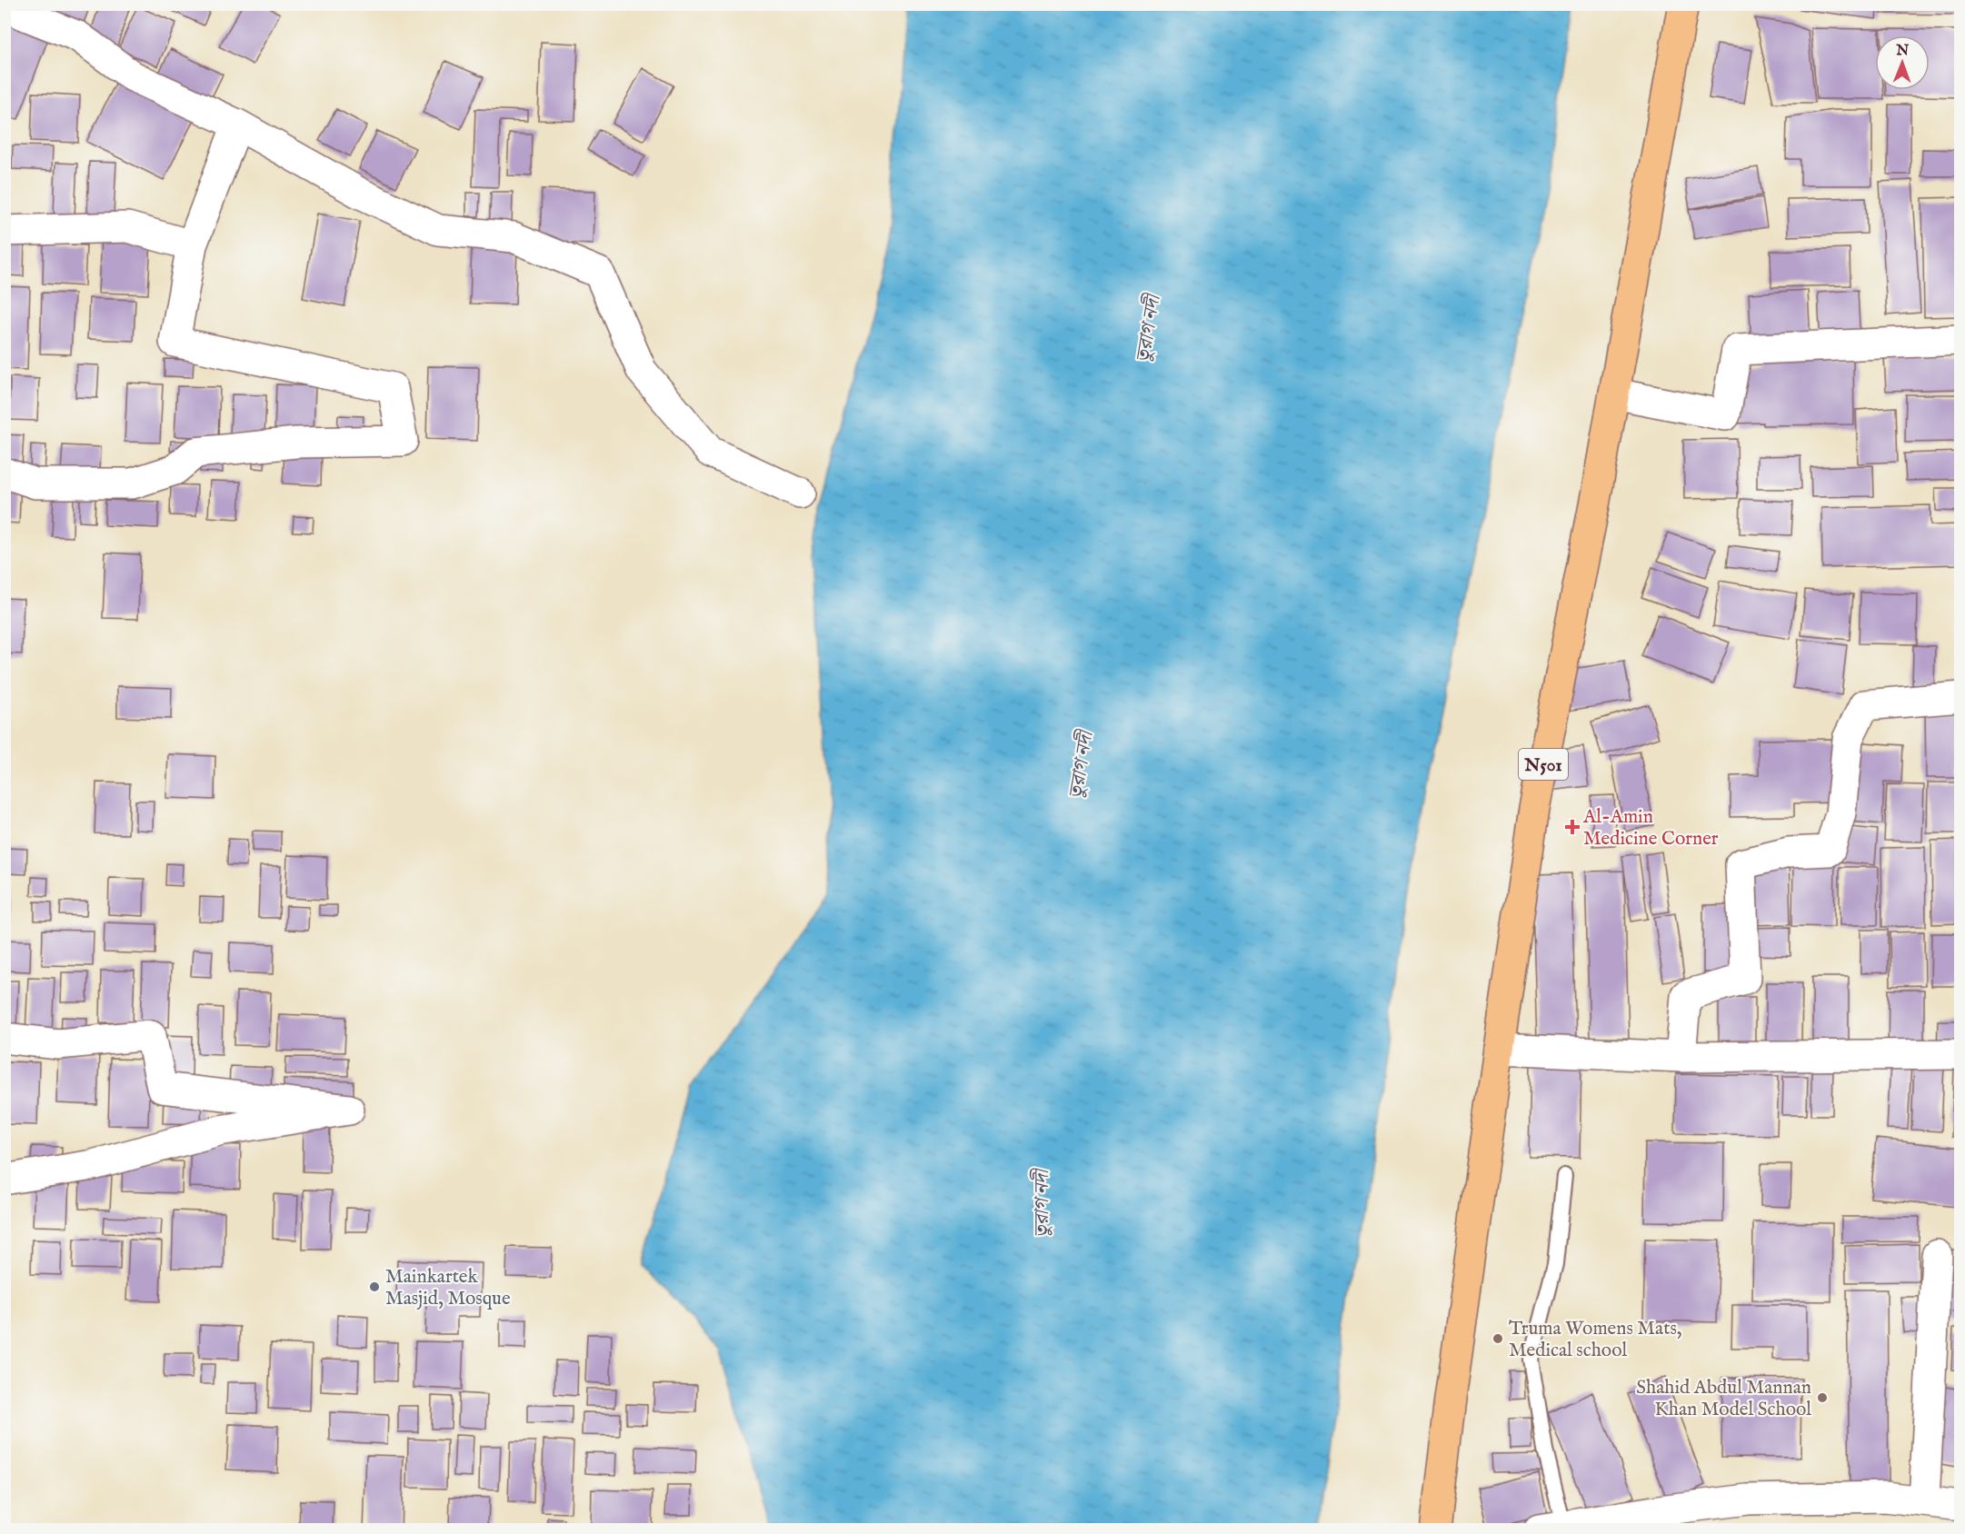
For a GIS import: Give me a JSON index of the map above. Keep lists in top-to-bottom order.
{
  "streets": {
    "highway": ["N501"]
  },
  "water": ["তুরাগ নদী"],
  "places": {
    "health": ["Al-Amin Medicine Corner"],
    "other": ["Mainkartek Masjid, Mosque", "Truma Womens Mats, Medical school", "Shahid Abdul Mannan Khan Model School"]
  },
  "north": "top"
}
